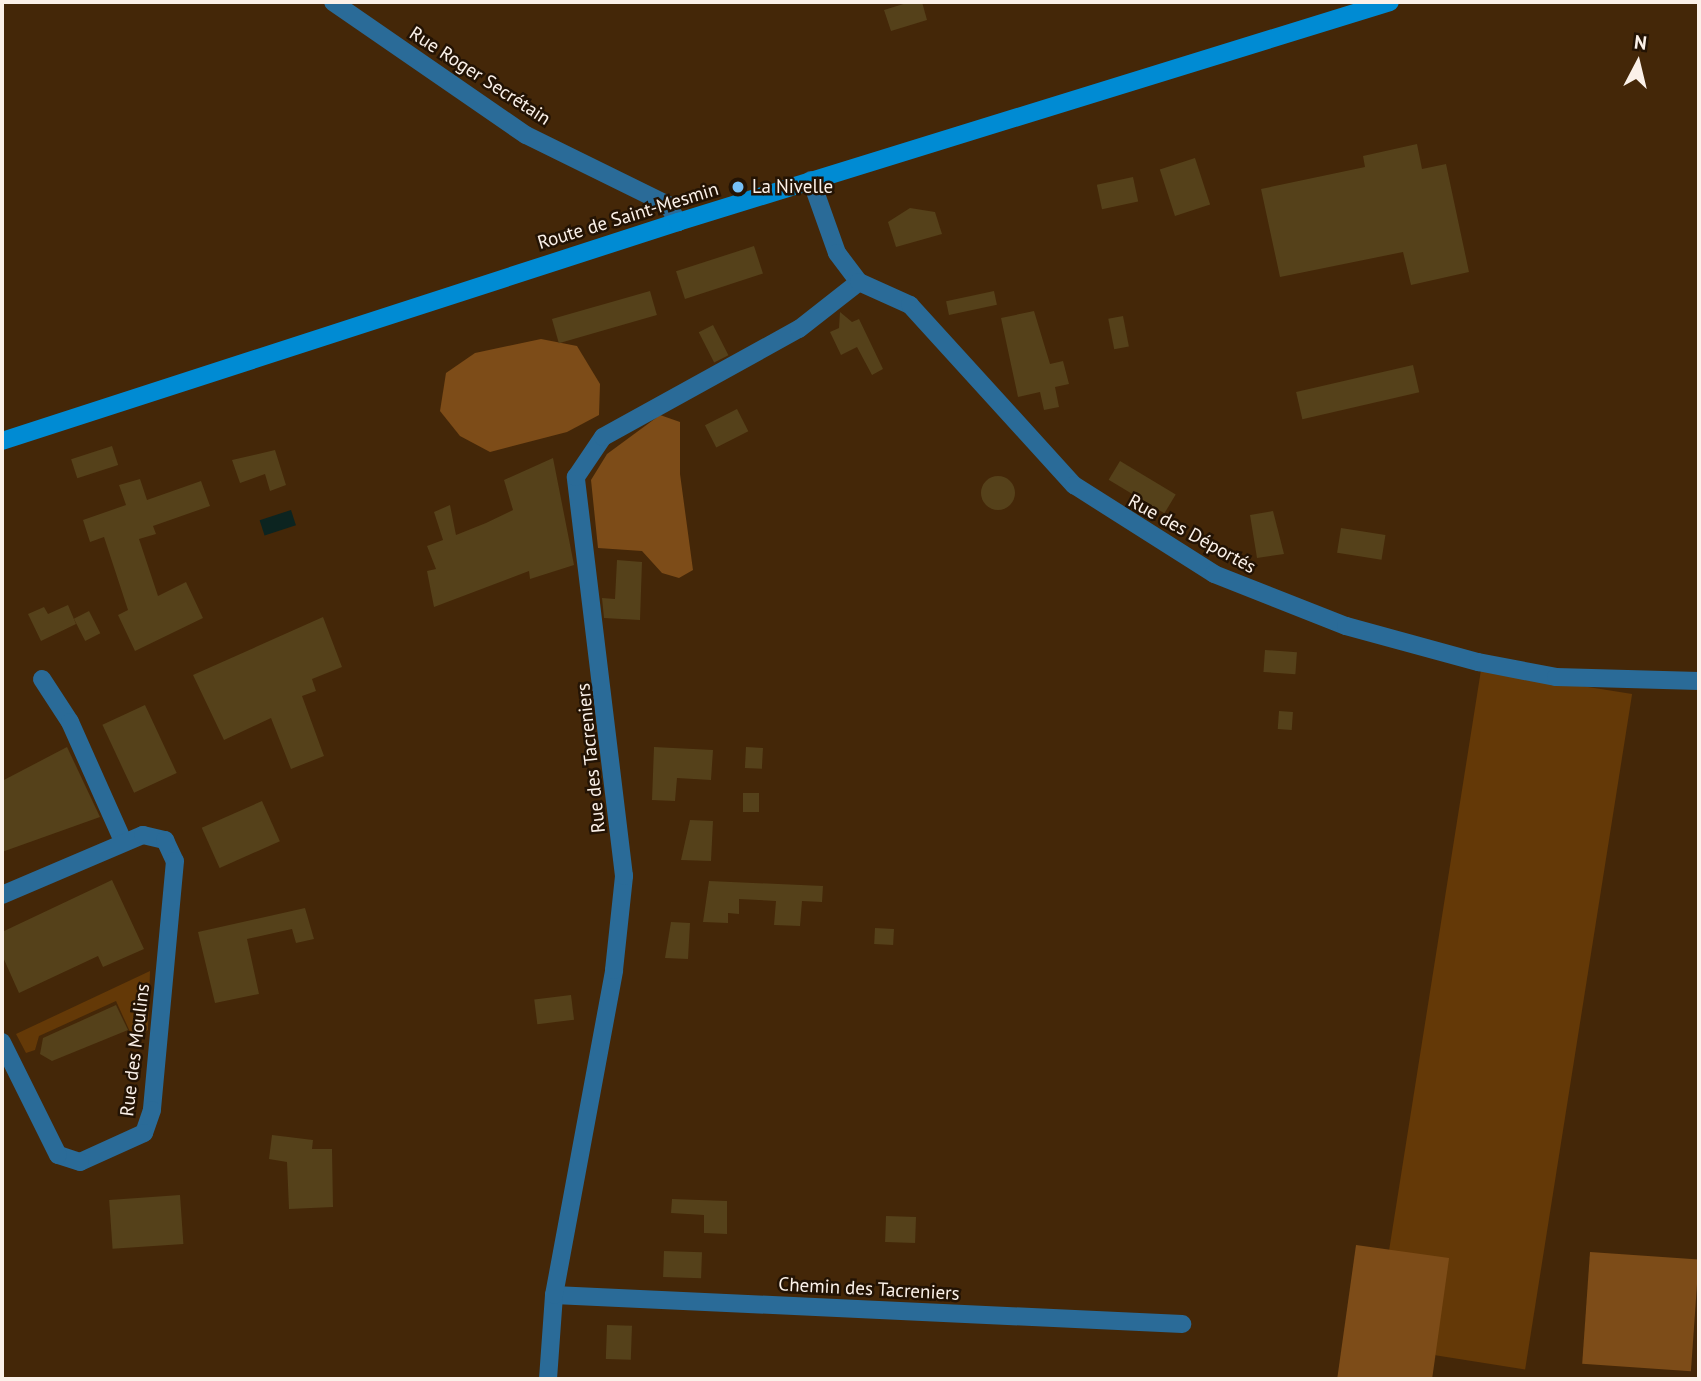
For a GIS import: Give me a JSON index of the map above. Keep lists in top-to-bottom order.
{
  "streets": {
    "main road": ["Route de Saint-Mesmin"],
    "street": [
      "Rue Roger Secrétain",
      "Rue des Déportés",
      "Rue des Tacreniers",
      "Rue des Moulins",
      "Chemin des Tacreniers"
    ]
  },
  "crossings": [
    ["Rue Roger Secrétain", "Route de Saint-Mesmin"],
    ["Route de Saint-Mesmin", "Rue des Déportés"],
    ["Rue des Déportés", "Rue des Tacreniers"],
    ["Rue des Tacreniers", "Chemin des Tacreniers"]
  ],
  "places": ["La Nivelle"],
  "north": "top"
}
